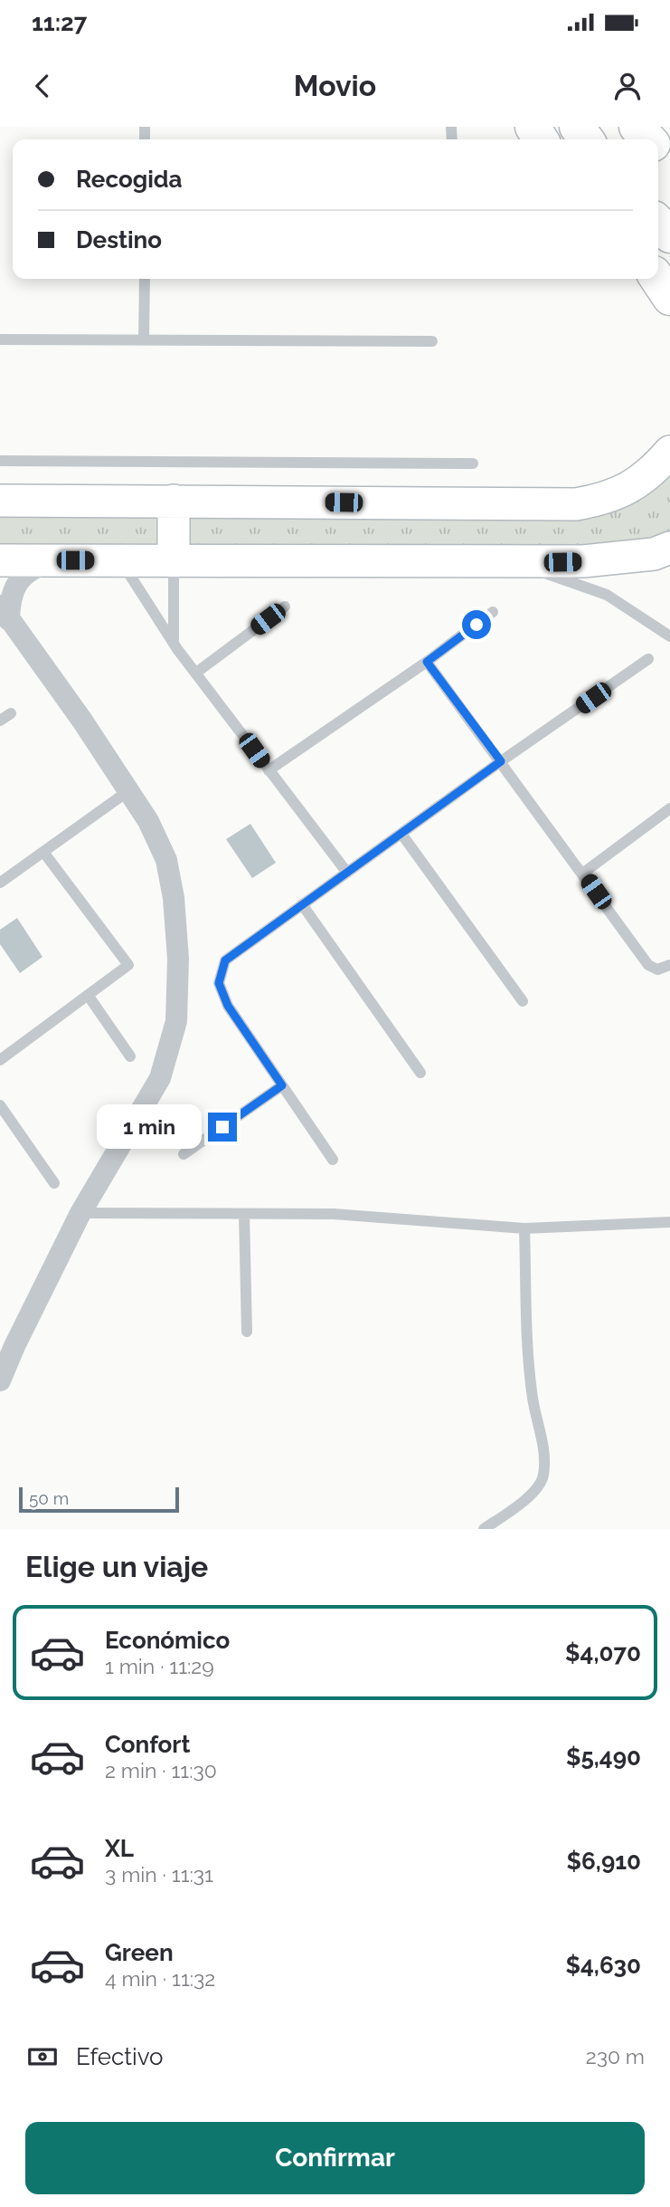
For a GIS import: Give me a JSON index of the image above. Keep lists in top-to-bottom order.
{
  "scale_bar": "50 m",
  "page": {
    "status": "11:27",
    "header": "Movio",
    "banner": ["Recogida", "Destino"],
    "bubble": "1 min",
    "scale": "50 m",
    "heading": "Elige un viaje",
    "list": [
      {
        "name": "Económico",
        "note": "1 min · 11:29",
        "value": "$4,070"
      },
      {
        "name": "Confort",
        "note": "2 min · 11:30",
        "value": "$5,490"
      },
      {
        "name": "XL",
        "note": "3 min · 11:31",
        "value": "$6,910"
      },
      {
        "name": "Green",
        "note": "4 min · 11:32",
        "value": "$4,630"
      }
    ],
    "pay": ["Efectivo", "230 m"],
    "buttons": "Confirmar"
  }
}
